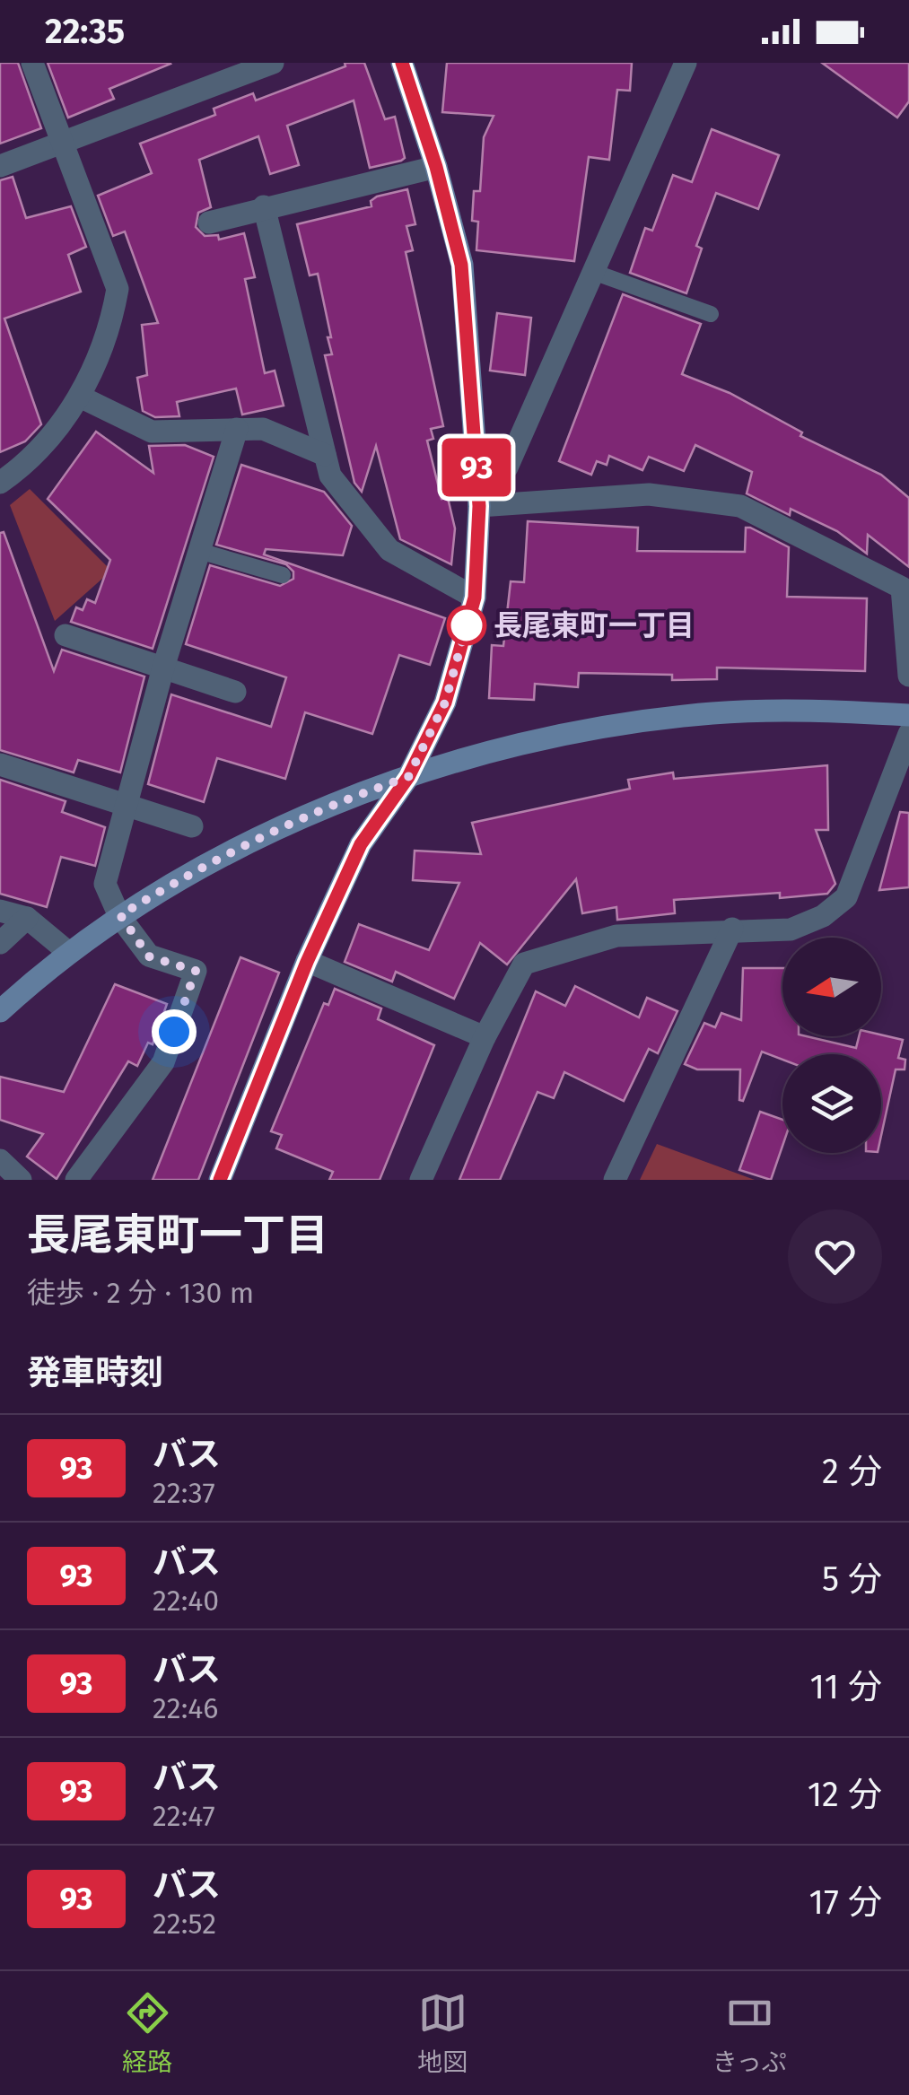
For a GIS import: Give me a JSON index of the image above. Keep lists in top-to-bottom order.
{
  "places": ["長尾東町一丁目"],
  "lines": ["bus line 93"],
  "north": "left",
  "page": {
    "status": "22:35",
    "on_map": "93",
    "heading": [
      ["長尾東町一丁目", "徒歩 · 2 分 · 130 m"],
      "発車時刻"
    ],
    "list": [
      {
        "mark": "93",
        "name": "バス",
        "note": "22:37",
        "value": "2 分"
      },
      {
        "mark": "93",
        "name": "バス",
        "note": "22:40",
        "value": "5 分"
      },
      {
        "mark": "93",
        "name": "バス",
        "note": "22:46",
        "value": "11 分"
      },
      {
        "mark": "93",
        "name": "バス",
        "note": "22:47",
        "value": "12 分"
      },
      {
        "mark": "93",
        "name": "バス",
        "note": "22:52",
        "value": "17 分"
      }
    ],
    "tabs": ["経路", "地図", "きっぷ"]
  }
}
